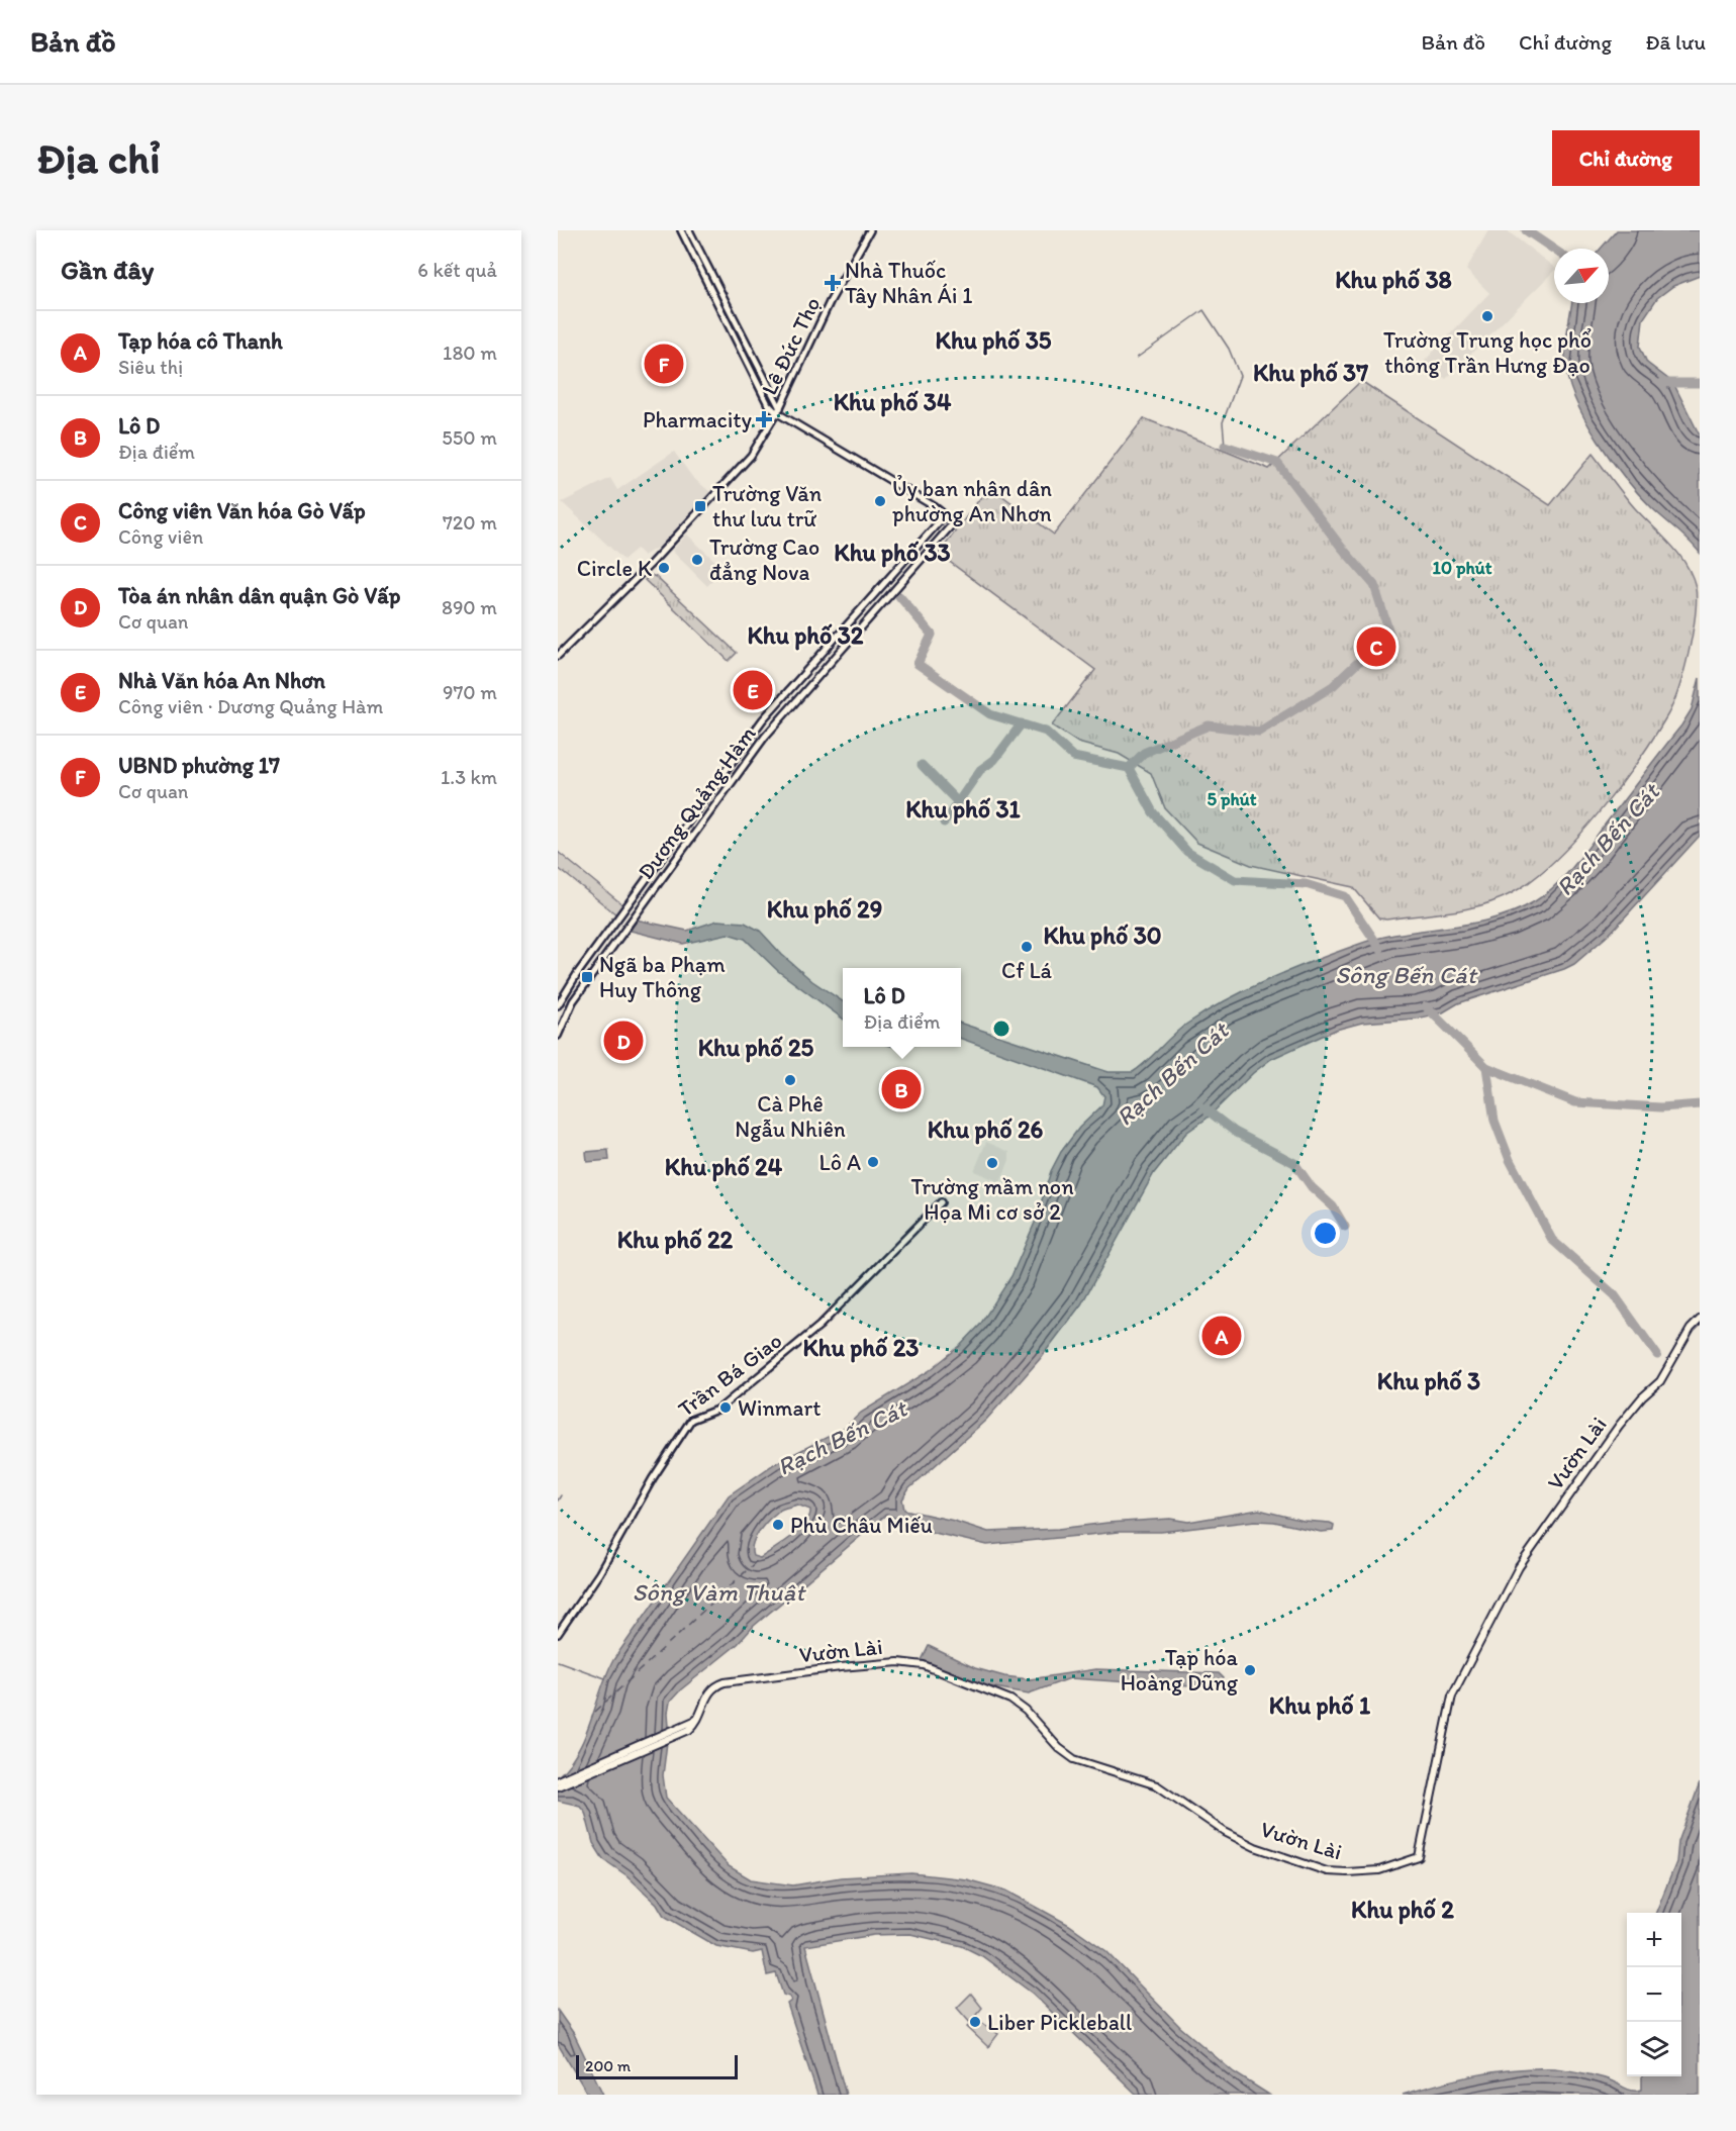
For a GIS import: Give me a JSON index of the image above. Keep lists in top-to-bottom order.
{
  "streets": {
    "main road": ["Vườn Lài"],
    "street": ["Lê Đức Thọ", "Dương Quảng Hàm", "Trần Bá Giao"]
  },
  "districts": [
    "Khu phố 38",
    "Khu phố 35",
    "Khu phố 37",
    "Khu phố 34",
    "Khu phố 33",
    "Khu phố 32",
    "Khu phố 31",
    "Khu phố 29",
    "Khu phố 30",
    "Khu phố 25",
    "Khu phố 26",
    "Khu phố 24",
    "Khu phố 22",
    "Khu phố 23",
    "Khu phố 3",
    "Khu phố 1",
    "Khu phố 2"
  ],
  "water": ["Rạch Bến Cát", "Sông Bến Cát", "Sông Vàm Thuật"],
  "places": {
    "health": ["Nhà Thuốc Tây Nhân Ái 1", "Pharmacity"],
    "other": [
      "Trường Trung học phổ thông Trần Hưng Đạo",
      "Ủy ban nhân dân phường An Nhơn",
      "Trường Cao đẳng Nova",
      "Circle K",
      "Cf Lá",
      "Cà Phê Ngẫu Nhiên",
      "Lô A",
      "Trường mầm non Họa Mi cơ sở 2",
      "Winmart",
      "Phù Châu Miếu",
      "Tạp hóa Hoàng Dũng",
      "Liber Pickleball"
    ],
    "transit": ["Trường Văn thư lưu trữ", "Ngã ba Phạm Huy Thông"]
  },
  "scale_bar": "200 m",
  "north": "top right",
  "page": {
    "header": "Bản đồ",
    "nav": ["Bản đồ", "Chỉ đường", "Đã lưu"],
    "buttons": "Chỉ đường",
    "title": "Địa chỉ",
    "heading": ["Gần đây", "6 kết quả"],
    "list": [
      {
        "mark": "A",
        "name": "Tạp hóa cô Thanh",
        "note": "Siêu thị",
        "value": "180 m"
      },
      {
        "mark": "B",
        "name": "Lô D",
        "note": "Địa điểm",
        "value": "550 m"
      },
      {
        "mark": "C",
        "name": "Công viên Văn hóa Gò Vấp",
        "note": "Công viên",
        "value": "720 m"
      },
      {
        "mark": "D",
        "name": "Tòa án nhân dân quận Gò Vấp",
        "note": "Cơ quan",
        "value": "890 m"
      },
      {
        "mark": "E",
        "name": "Nhà Văn hóa An Nhơn",
        "note": "Công viên · Dương Quảng Hàm",
        "value": "970 m"
      },
      {
        "mark": "F",
        "name": "UBND phường 17",
        "note": "Cơ quan",
        "value": "1.3 km"
      }
    ],
    "pins": [
      "F",
      "C",
      "E",
      "D",
      "B",
      "A"
    ],
    "popup": ["Lô D", "Địa điểm"],
    "map_buttons": ["+", "−"],
    "scale": "200 m"
  },
  "rings": ["10 phút", "5 phút"]
}
